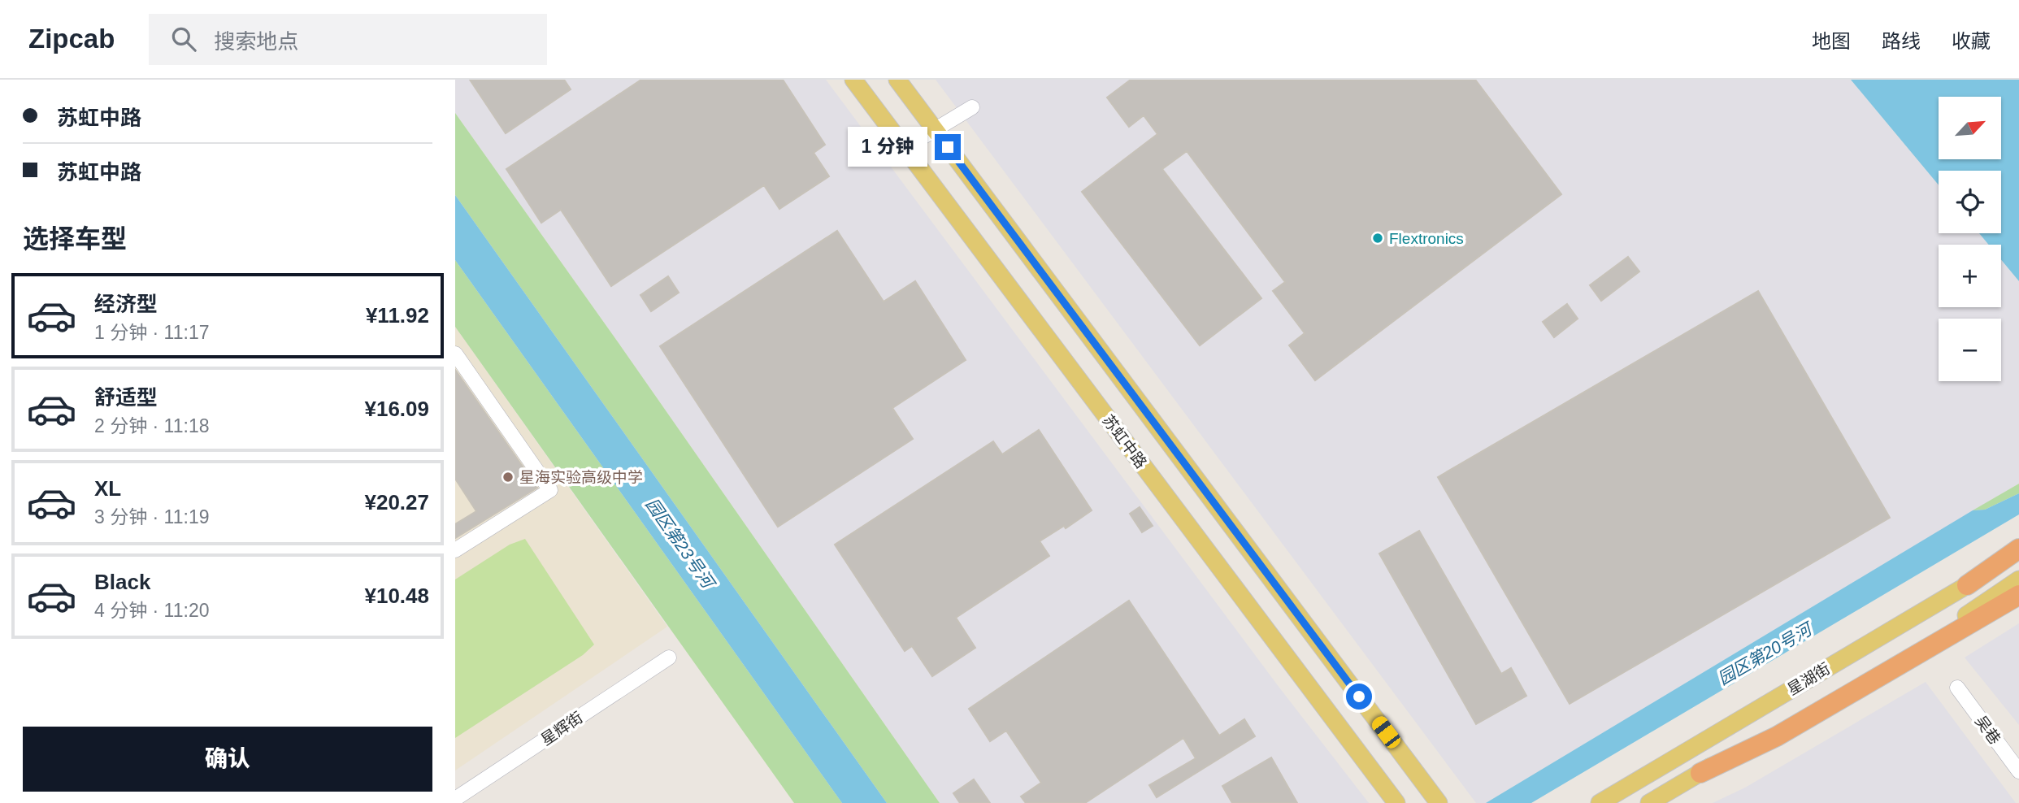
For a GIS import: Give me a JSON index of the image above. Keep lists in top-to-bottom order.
{
  "streets": {
    "main road": ["苏虹中路", "星湖街"],
    "street": ["星辉街", "吴巷"]
  },
  "water": ["园区第23号河", "园区第20号河"],
  "places": ["Flextronics", "星海实验高级中学"],
  "north": "top right",
  "page": {
    "header": "Zipcab",
    "search": "搜索地点",
    "nav": ["地图", "路线", "收藏"],
    "banner": ["苏虹中路", "苏虹中路"],
    "map_buttons": ["+", "−"],
    "bubble": "1 分钟",
    "heading": "选择车型",
    "list": [
      {
        "name": "经济型",
        "note": "1 分钟 · 11:17",
        "value": "¥11.92"
      },
      {
        "name": "舒适型",
        "note": "2 分钟 · 11:18",
        "value": "¥16.09"
      },
      {
        "name": "XL",
        "note": "3 分钟 · 11:19",
        "value": "¥20.27"
      },
      {
        "name": "Black",
        "note": "4 分钟 · 11:20",
        "value": "¥10.48"
      }
    ],
    "buttons": "确认"
  }
}
